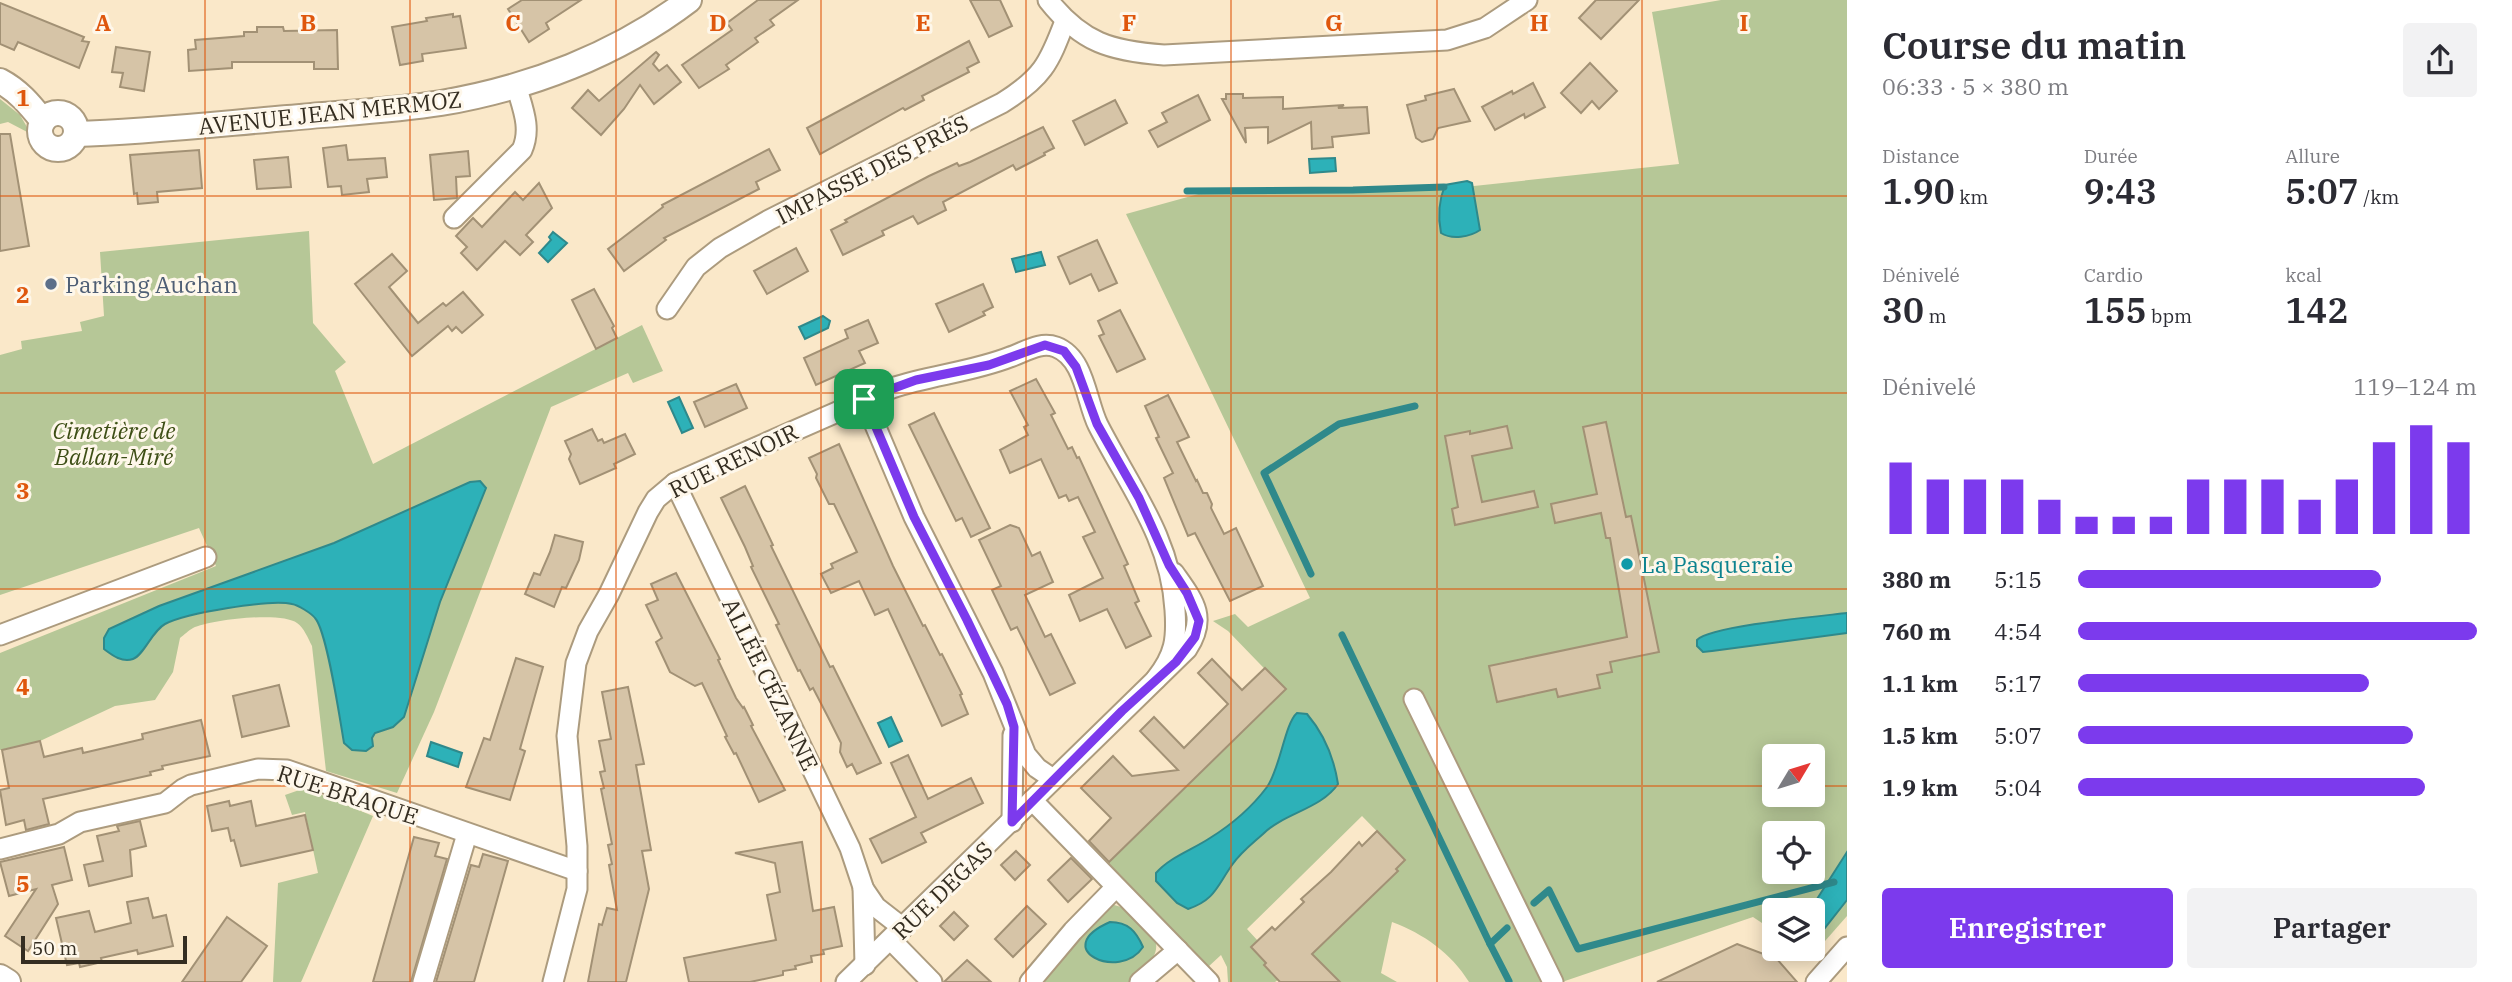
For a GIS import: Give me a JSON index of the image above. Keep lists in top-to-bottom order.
{
  "streets": {
    "street": [
      "AVENUE JEAN MERMOZ",
      "IMPASSE DES PRÉS",
      "RUE RENOIR",
      "ALLÉE CÉZANNE",
      "RUE BRAQUE",
      "RUE DEGAS"
    ]
  },
  "crossings": [
    ["RUE RENOIR", "ALLÉE CÉZANNE"],
    ["RUE RENOIR", "RUE BRAQUE"],
    ["RUE RENOIR", "RUE DEGAS"],
    ["ALLÉE CÉZANNE", "RUE DEGAS"]
  ],
  "parks": ["Cimetière de Ballan-Miré"],
  "places": ["Parking Auchan", "La Pasqueraie"],
  "scale_bar": "50 m",
  "north": "top right",
  "page": {
    "heading": ["Course du matin", "06:33 · 5 × 380 m"],
    "stats": [
      ["Distance", "1.90 km"],
      ["Durée", "9:43"],
      ["Allure", "5:07 /km"],
      ["Dénivelé", "30 m"],
      ["Cardio", "155 bpm"],
      ["kcal", "142"]
    ],
    "chart": ["Dénivelé", "119–124 m"],
    "list": [
      {
        "name": "380 m",
        "note": "5:15"
      },
      {
        "name": "760 m",
        "note": "4:54"
      },
      {
        "name": "1.1 km",
        "note": "5:17"
      },
      {
        "name": "1.5 km",
        "note": "5:07"
      },
      {
        "name": "1.9 km",
        "note": "5:04"
      }
    ],
    "buttons": ["Enregistrer", "Partager"],
    "scale": "50 m"
  },
  "grid": {
    "columns": [
      "A",
      "B",
      "C",
      "D",
      "E",
      "F",
      "G",
      "H",
      "I"
    ],
    "rows": [
      "1",
      "2",
      "3",
      "4",
      "5"
    ]
  }
}
